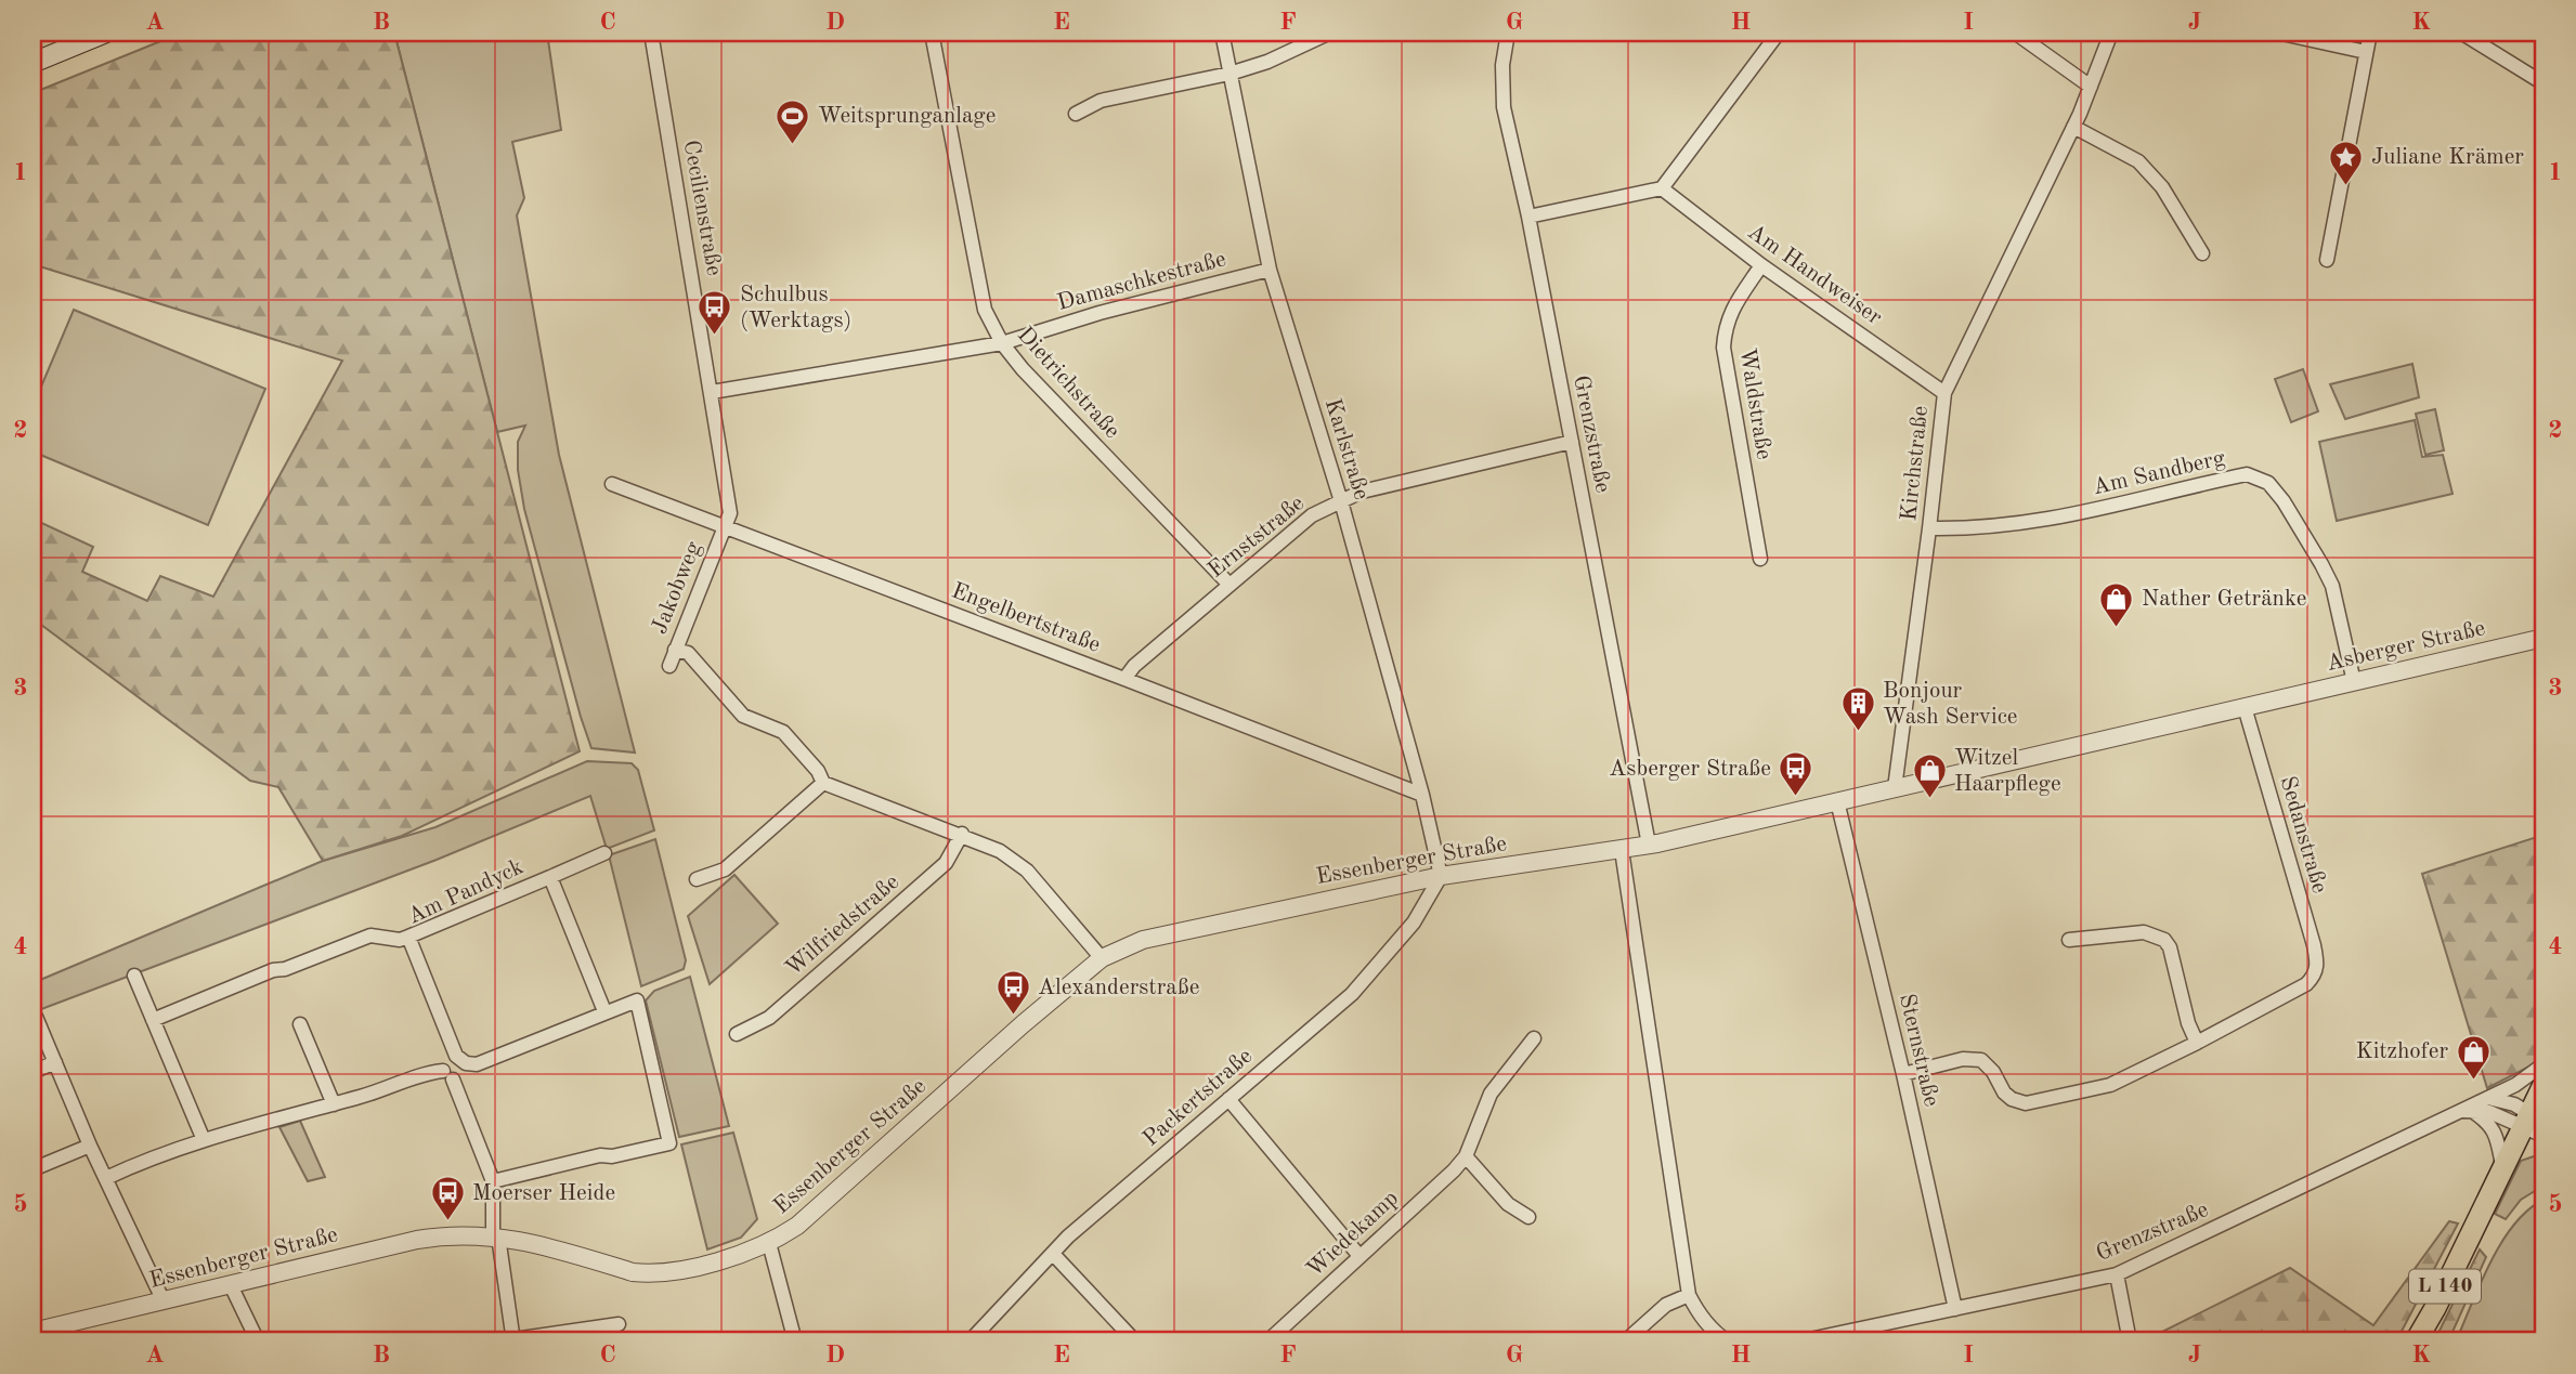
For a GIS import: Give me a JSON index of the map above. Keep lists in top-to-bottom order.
{
  "streets": {
    "main road": ["L 140"],
    "street": [
      "Cecilienstraße",
      "Am Handweiser",
      "Damaschkestraße",
      "Dietrichstraße",
      "Waldstraße",
      "Grenzstraße",
      "Karlstraße",
      "Kirchstraße",
      "Am Sandberg",
      "Ernststraße",
      "Jakobweg",
      "Engelbertstraße",
      "Asberger Straße",
      "Sedanstraße",
      "Essenberger Straße",
      "Am Pandyck",
      "Wilfriedstraße",
      "Sternstraße",
      "Packertstraße",
      "Wiedekamp"
    ]
  },
  "crossings": [
    ["Cecilienstraße", "Damaschkestraße"],
    ["Cecilienstraße", "Jakobweg"],
    ["Cecilienstraße", "Engelbertstraße"],
    ["Am Handweiser", "Waldstraße"],
    ["Am Handweiser", "Kirchstraße"],
    ["Damaschkestraße", "Dietrichstraße"],
    ["Damaschkestraße", "Karlstraße"],
    ["Dietrichstraße", "Ernststraße"],
    ["Grenzstraße", "Ernststraße"],
    ["Grenzstraße", "Asberger Straße"],
    ["Grenzstraße", "Essenberger Straße"],
    ["Grenzstraße", "Sternstraße"],
    ["Karlstraße", "Ernststraße"],
    ["Karlstraße", "Engelbertstraße"],
    ["Karlstraße", "Essenberger Straße"],
    ["Karlstraße", "Packertstraße"],
    ["Kirchstraße", "Am Sandberg"],
    ["Kirchstraße", "Asberger Straße"],
    ["Am Sandberg", "Asberger Straße"],
    ["Ernststraße", "Engelbertstraße"],
    ["Jakobweg", "Engelbertstraße"],
    ["Asberger Straße", "Sedanstraße"],
    ["Asberger Straße", "Essenberger Straße"],
    ["Asberger Straße", "Sternstraße"],
    ["Essenberger Straße", "Packertstraße"]
  ],
  "places": {
    "sports": ["Weitsprunganlage"],
    "place": ["Juliane Krämer"],
    "bus stop": [
      "Schulbus (Werktags)",
      "Asberger Straße",
      "Alexanderstraße",
      "Moerser Heide"
    ],
    "shop": ["Nather Getränke", "Witzel Haarpflege", "Kitzhofer"],
    "building": ["Bonjour Wash Service"]
  },
  "grid": {
    "columns": [
      "A",
      "B",
      "C",
      "D",
      "E",
      "F",
      "G",
      "H",
      "I",
      "J",
      "K"
    ],
    "rows": [
      "1",
      "2",
      "3",
      "4",
      "5"
    ]
  }
}
